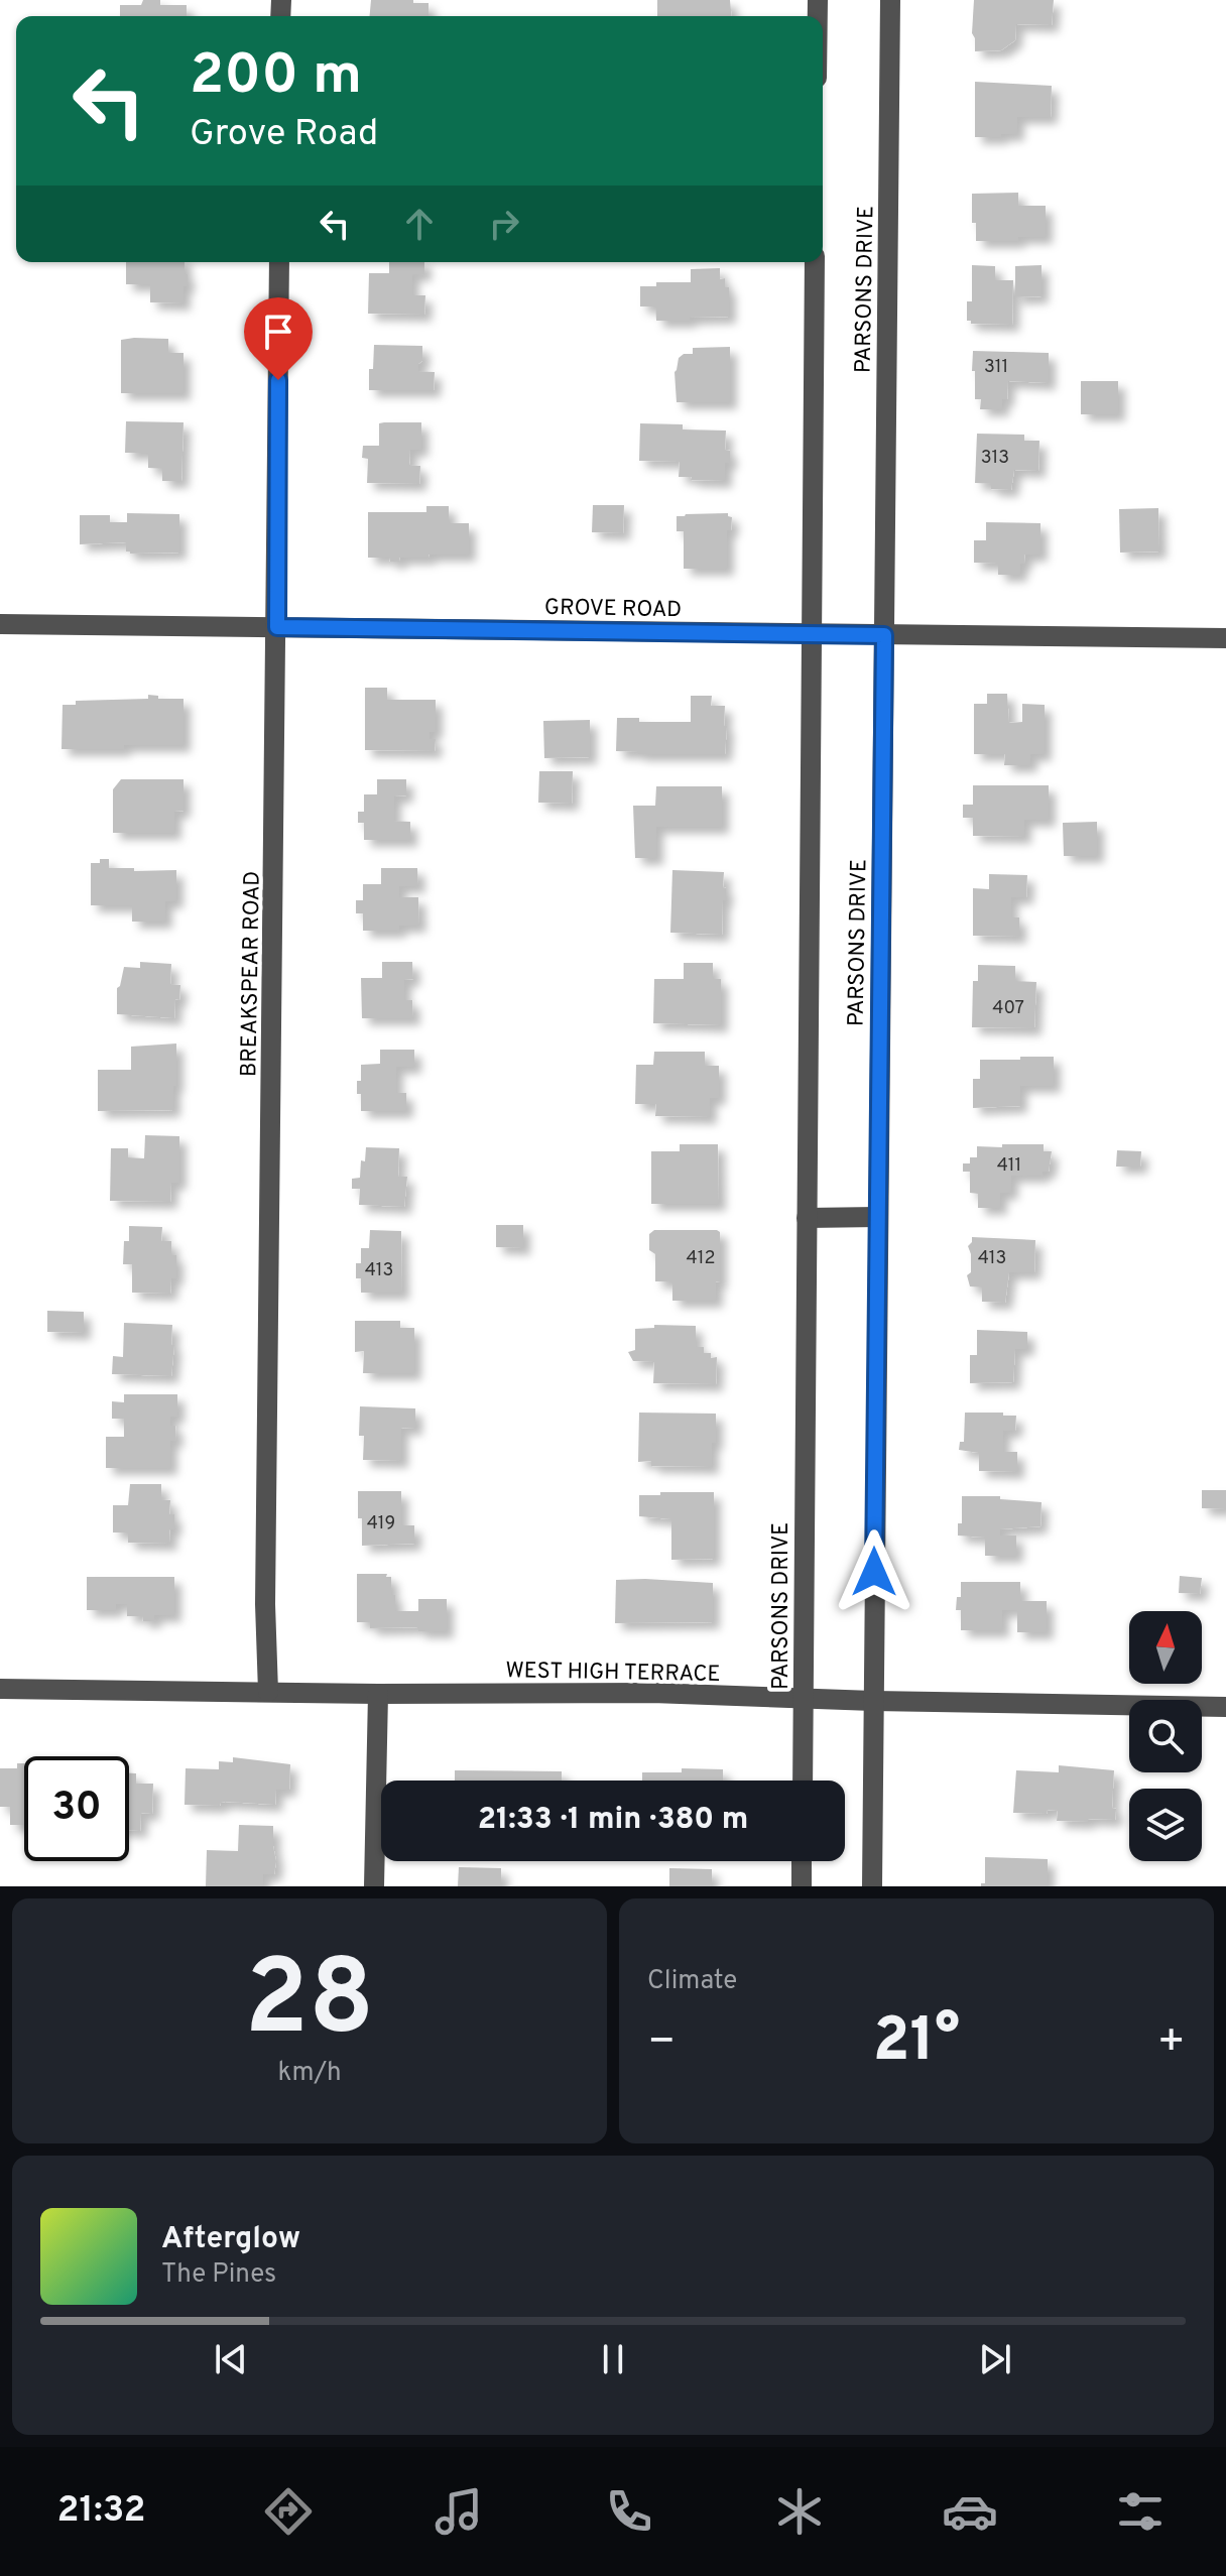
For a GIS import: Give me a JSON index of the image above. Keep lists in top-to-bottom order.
{
  "streets": {
    "street": [
      "PARSONS DRIVE",
      "GROVE ROAD",
      "BREAKSPEAR ROAD",
      "WEST HIGH TERRACE"
    ]
  },
  "crossings": [
    ["PARSONS DRIVE", "GROVE ROAD"],
    ["PARSONS DRIVE", "WEST HIGH TERRACE"],
    ["GROVE ROAD", "BREAKSPEAR ROAD"],
    ["BREAKSPEAR ROAD", "WEST HIGH TERRACE"]
  ],
  "house_numbers": [
    "311",
    "313",
    "407",
    "411",
    "412",
    "413",
    "413",
    "419"
  ],
  "north": "top",
  "page": {
    "turn": ["200 m", "Grove Road"],
    "limit": "30",
    "trip": "21:33 · 1 min · 380 m",
    "tile": [
      ["28", "km/h"],
      "Climate"
    ],
    "heat": ["−", "21°", "+"],
    "song": ["Afterglow", "The Pines"],
    "tabs": "21:32"
  }
}
